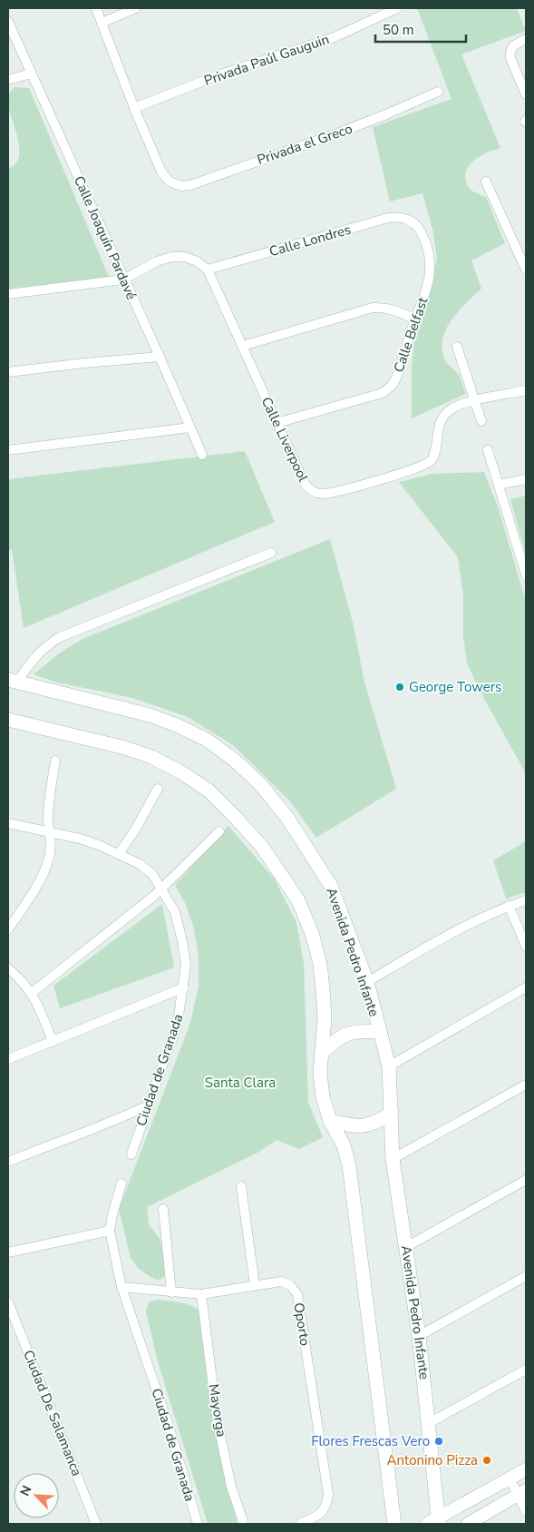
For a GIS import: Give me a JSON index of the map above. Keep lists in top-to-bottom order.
{
  "streets": {
    "main road": ["Avenida Pedro Infante"],
    "street": [
      "Privada Paúl Gauguin",
      "Privada el Greco",
      "Calle Joaquín Pardavé",
      "Calle Londres",
      "Calle Belfast",
      "Calle Liverpool",
      "Ciudad de Granada",
      "Oporto",
      "Mayorga",
      "Ciudad De Salamanca"
    ]
  },
  "crossings": [
    ["Privada Paúl Gauguin", "Privada el Greco"],
    ["Calle Londres", "Calle Belfast"],
    ["Calle Londres", "Calle Liverpool"],
    ["Calle Belfast", "Calle Liverpool"],
    ["Ciudad de Granada", "Oporto"],
    ["Oporto", "Mayorga"]
  ],
  "parks": ["Santa Clara"],
  "places": ["George Towers", "Flores Frescas Vero", "Antonino Pizza"],
  "scale_bar": "50 m",
  "north": "top left"
}
